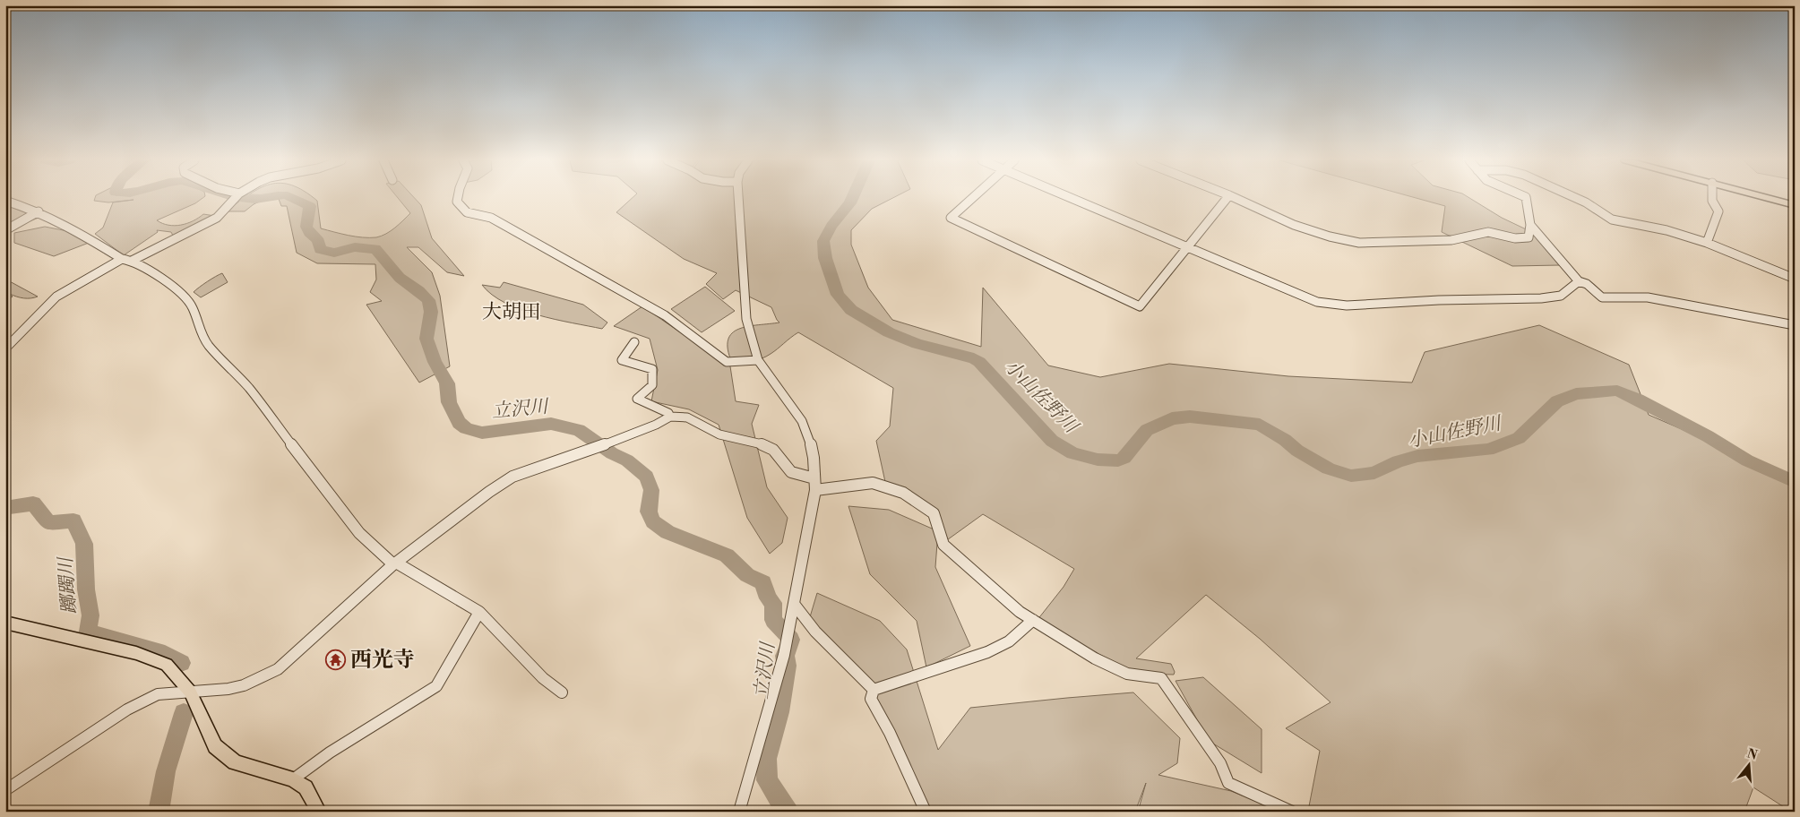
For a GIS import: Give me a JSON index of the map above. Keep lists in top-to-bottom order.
{
  "districts": ["大胡田"],
  "water": ["小山佐野川", "立沢川", "躑躅川"],
  "places": {
    "temple": ["西光寺"]
  },
  "north": "top"
}
